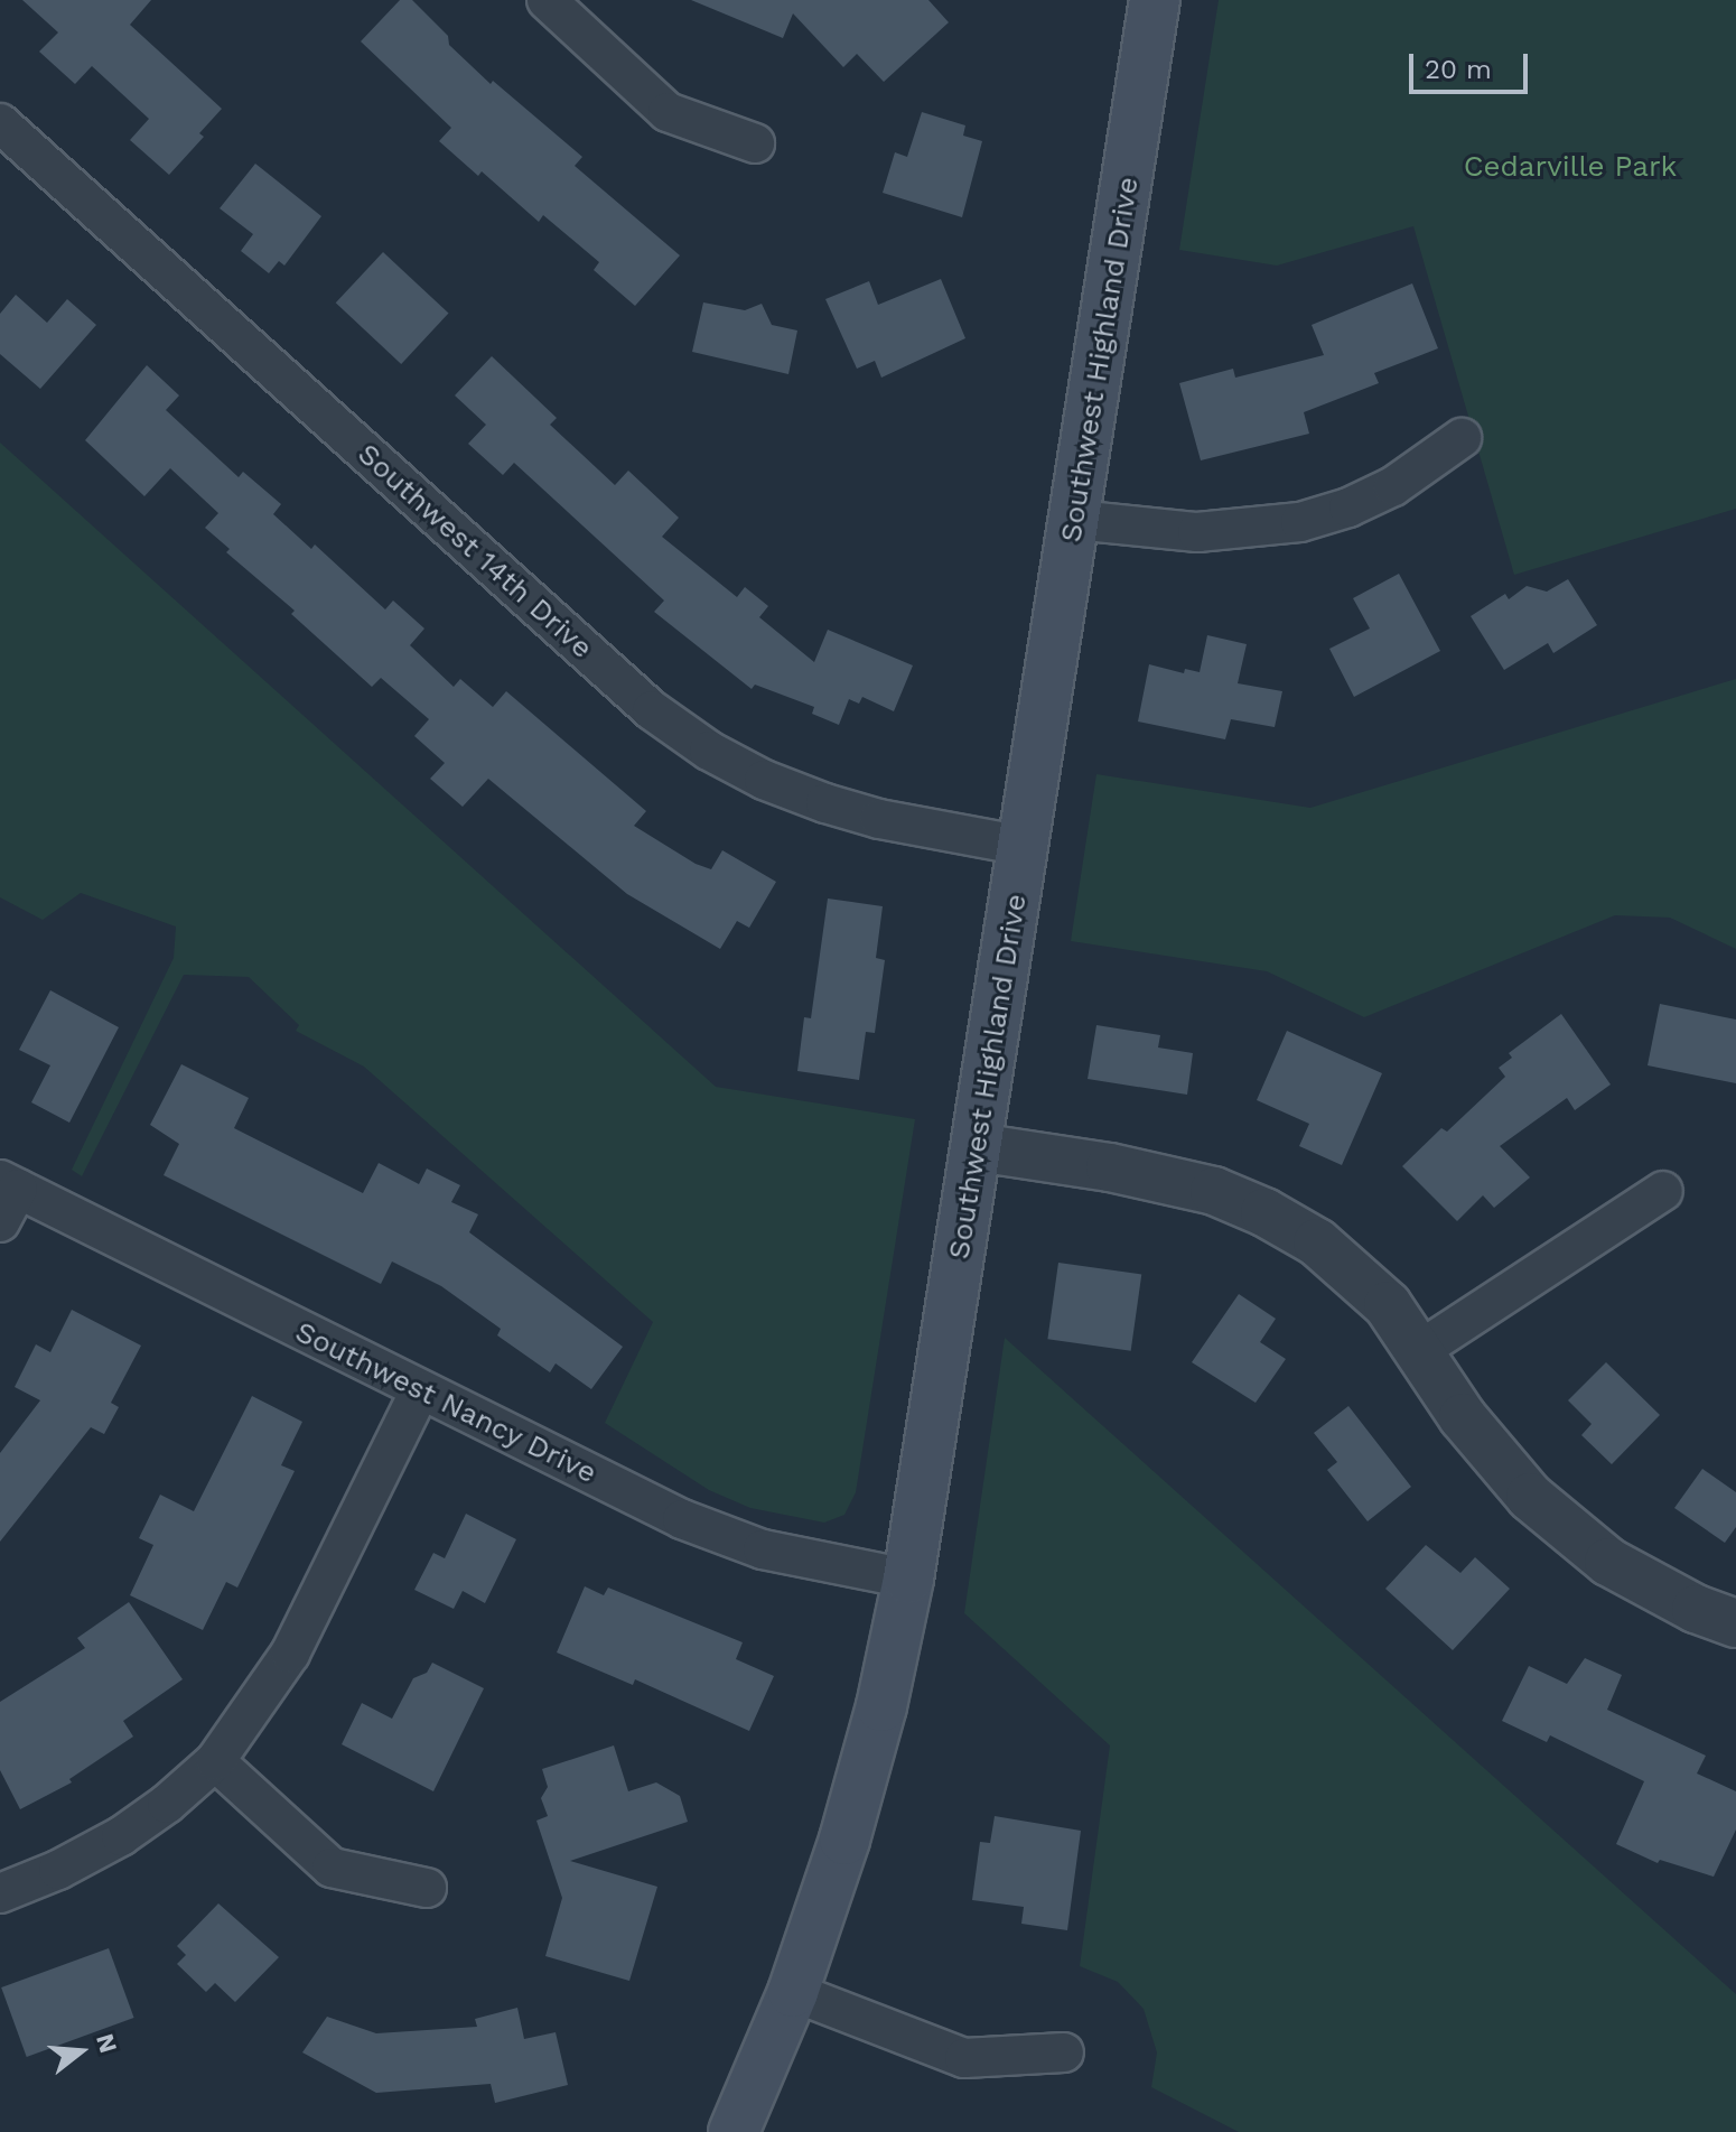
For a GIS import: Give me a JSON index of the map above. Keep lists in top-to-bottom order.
{
  "streets": {
    "main road": ["Southwest Highland Drive"],
    "street": ["Southwest 14th Drive", "Southwest Nancy Drive"]
  },
  "crossings": [
    ["Southwest Highland Drive", "Southwest 14th Drive"],
    ["Southwest Highland Drive", "Southwest Nancy Drive"]
  ],
  "parks": ["Cedarville Park"],
  "scale_bar": "20 m",
  "north": "right"
}
